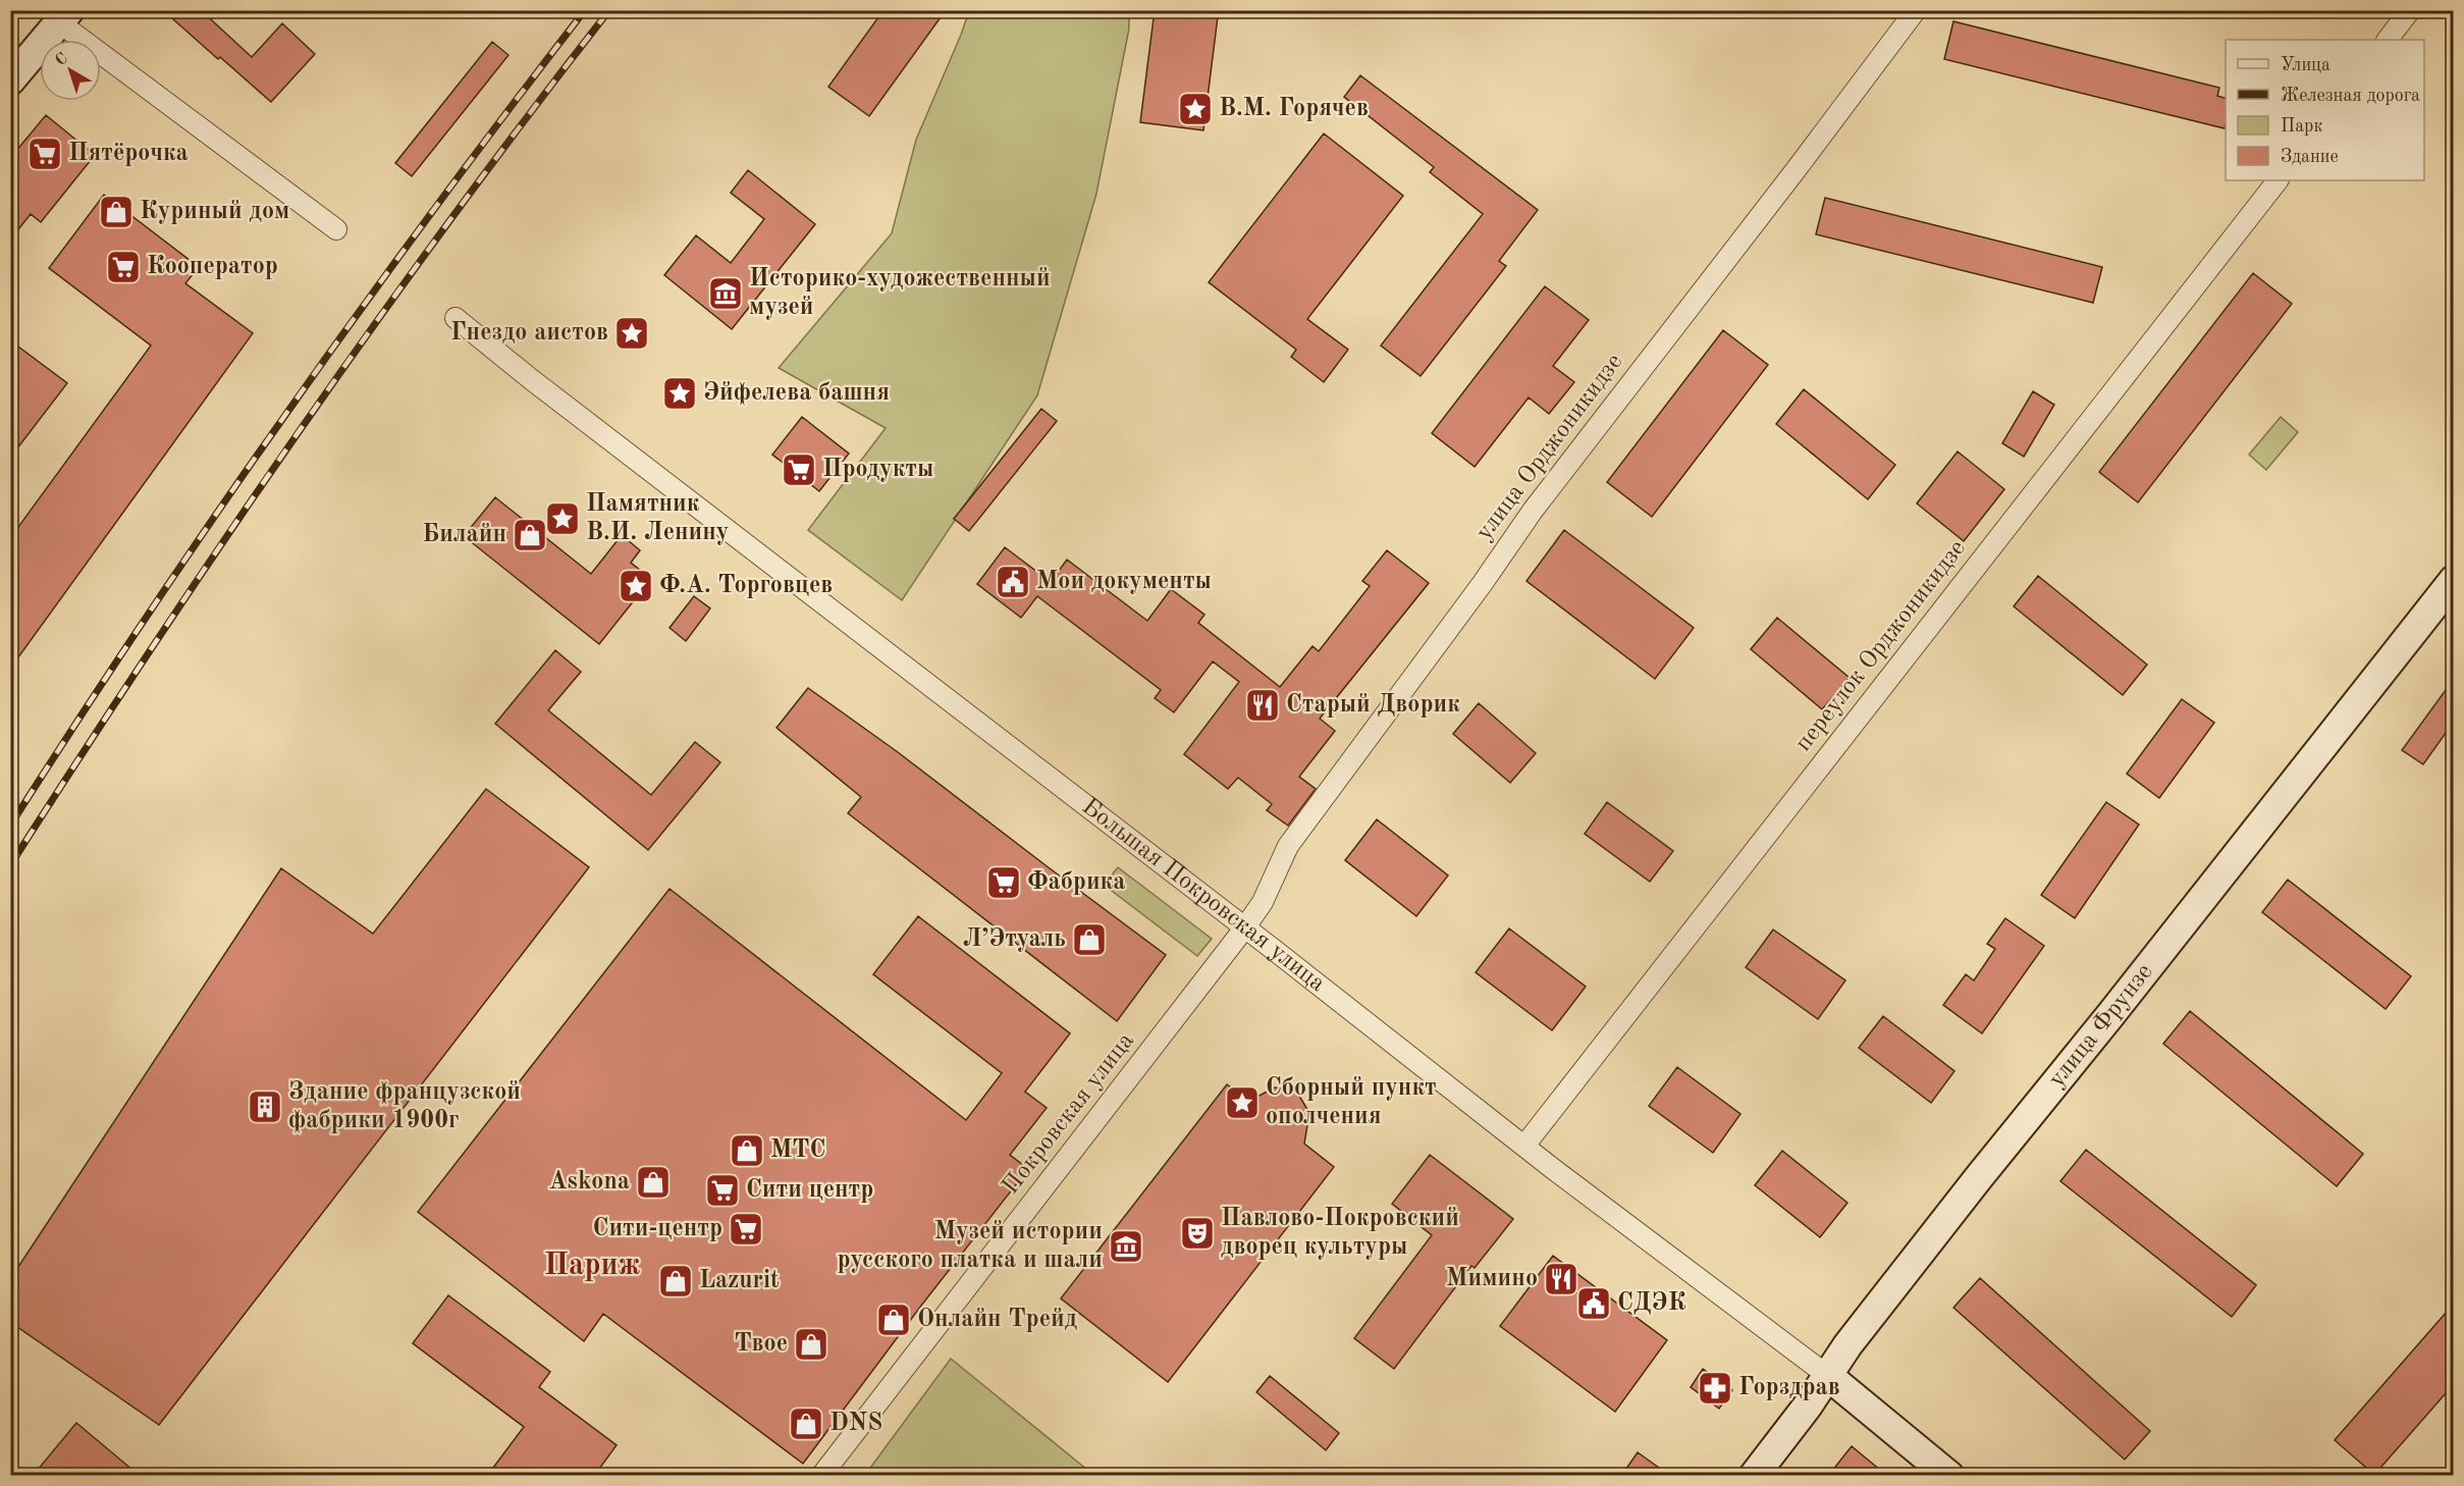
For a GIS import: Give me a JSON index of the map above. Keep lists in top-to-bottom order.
{
  "streets": {
    "main road": ["Большая Покровская улица", "улица Фрунзе"],
    "street": ["улица Орджоникидзе", "переулок Орджоникидзе", "Покровская улица"]
  },
  "crossings": [
    ["улица Орджоникидзе", "Большая Покровская улица"],
    ["улица Орджоникидзе", "Покровская улица"],
    ["переулок Орджоникидзе", "Большая Покровская улица"],
    ["Большая Покровская улица", "улица Фрунзе"],
    ["Большая Покровская улица", "Покровская улица"]
  ],
  "districts": ["Париж"],
  "places": {
    "place": [
      "В.М. Горячев",
      "Гнездо аистов",
      "Эйфелева башня",
      "Памятник В.И. Ленину",
      "Ф.А. Торговцев",
      "Сборный пункт ополчения"
    ],
    "supermarket": [
      "Пятёрочка",
      "Кооператор",
      "Продукты",
      "Фабрика",
      "Сити центр",
      "Сити-центр"
    ],
    "shop": [
      "Куриный дом",
      "Билайн",
      "Л’Этуаль",
      "МТС",
      "Askona",
      "Lazurit",
      "Онлайн Трейд",
      "Твое",
      "DNS"
    ],
    "museum": ["Историко-художественный музей", "Музей истории русского платка и шали"],
    "public building": ["Мои документы", "СДЭК"],
    "restaurant": ["Старый Дворик", "Мимино"],
    "building": ["Здание французской фабрики 1900г"],
    "theatre": ["Павлово-Покровский дворец культуры"],
    "pharmacy": ["Горздрав"]
  },
  "legend": [
    "Улица",
    "Железная дорога",
    "Парк",
    "Здание"
  ],
  "north": "top left"
}
